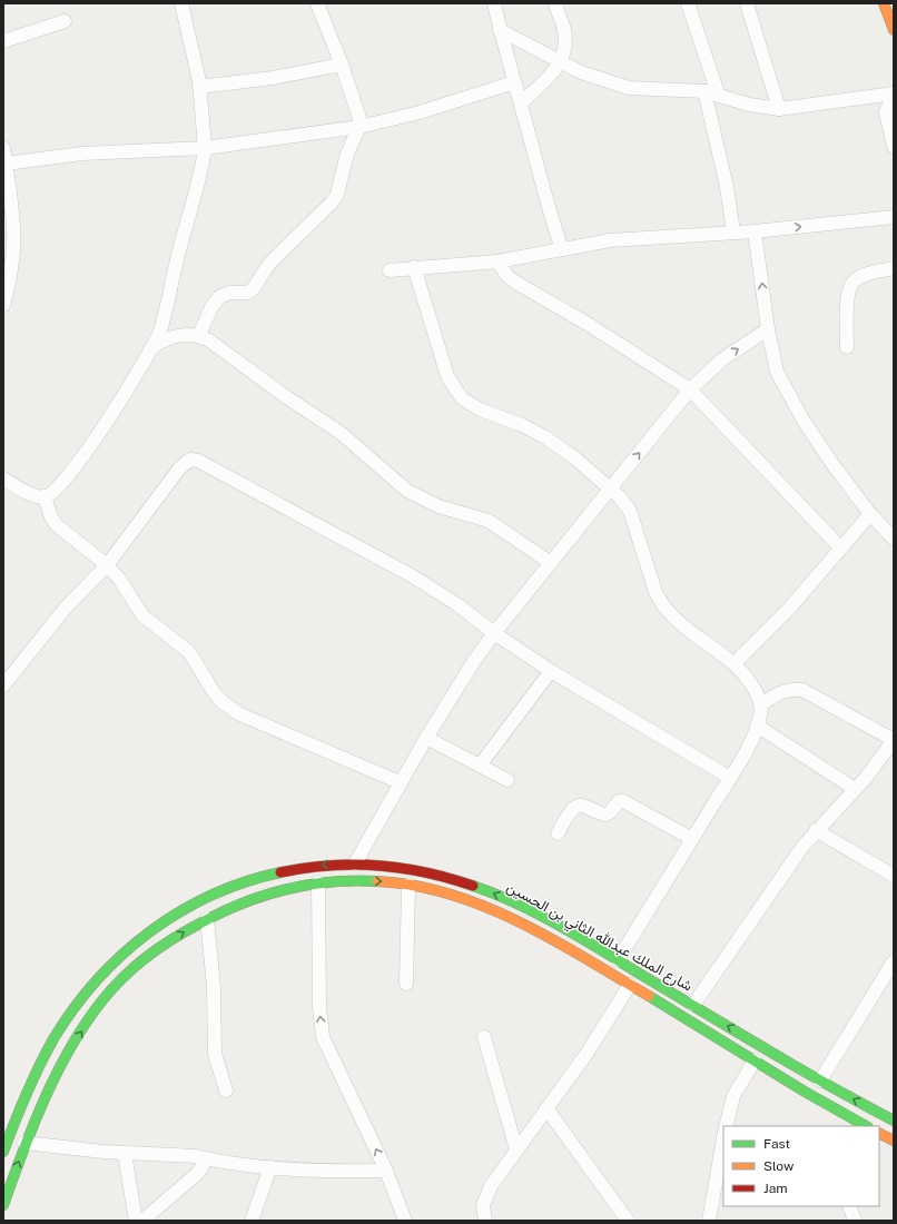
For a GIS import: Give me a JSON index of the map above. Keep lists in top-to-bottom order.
{
  "streets": {
    "main road": ["شارع الملك عبدالله الثاني بن الحسين"]
  },
  "legend": ["Fast", "Slow", "Jam"]
}
